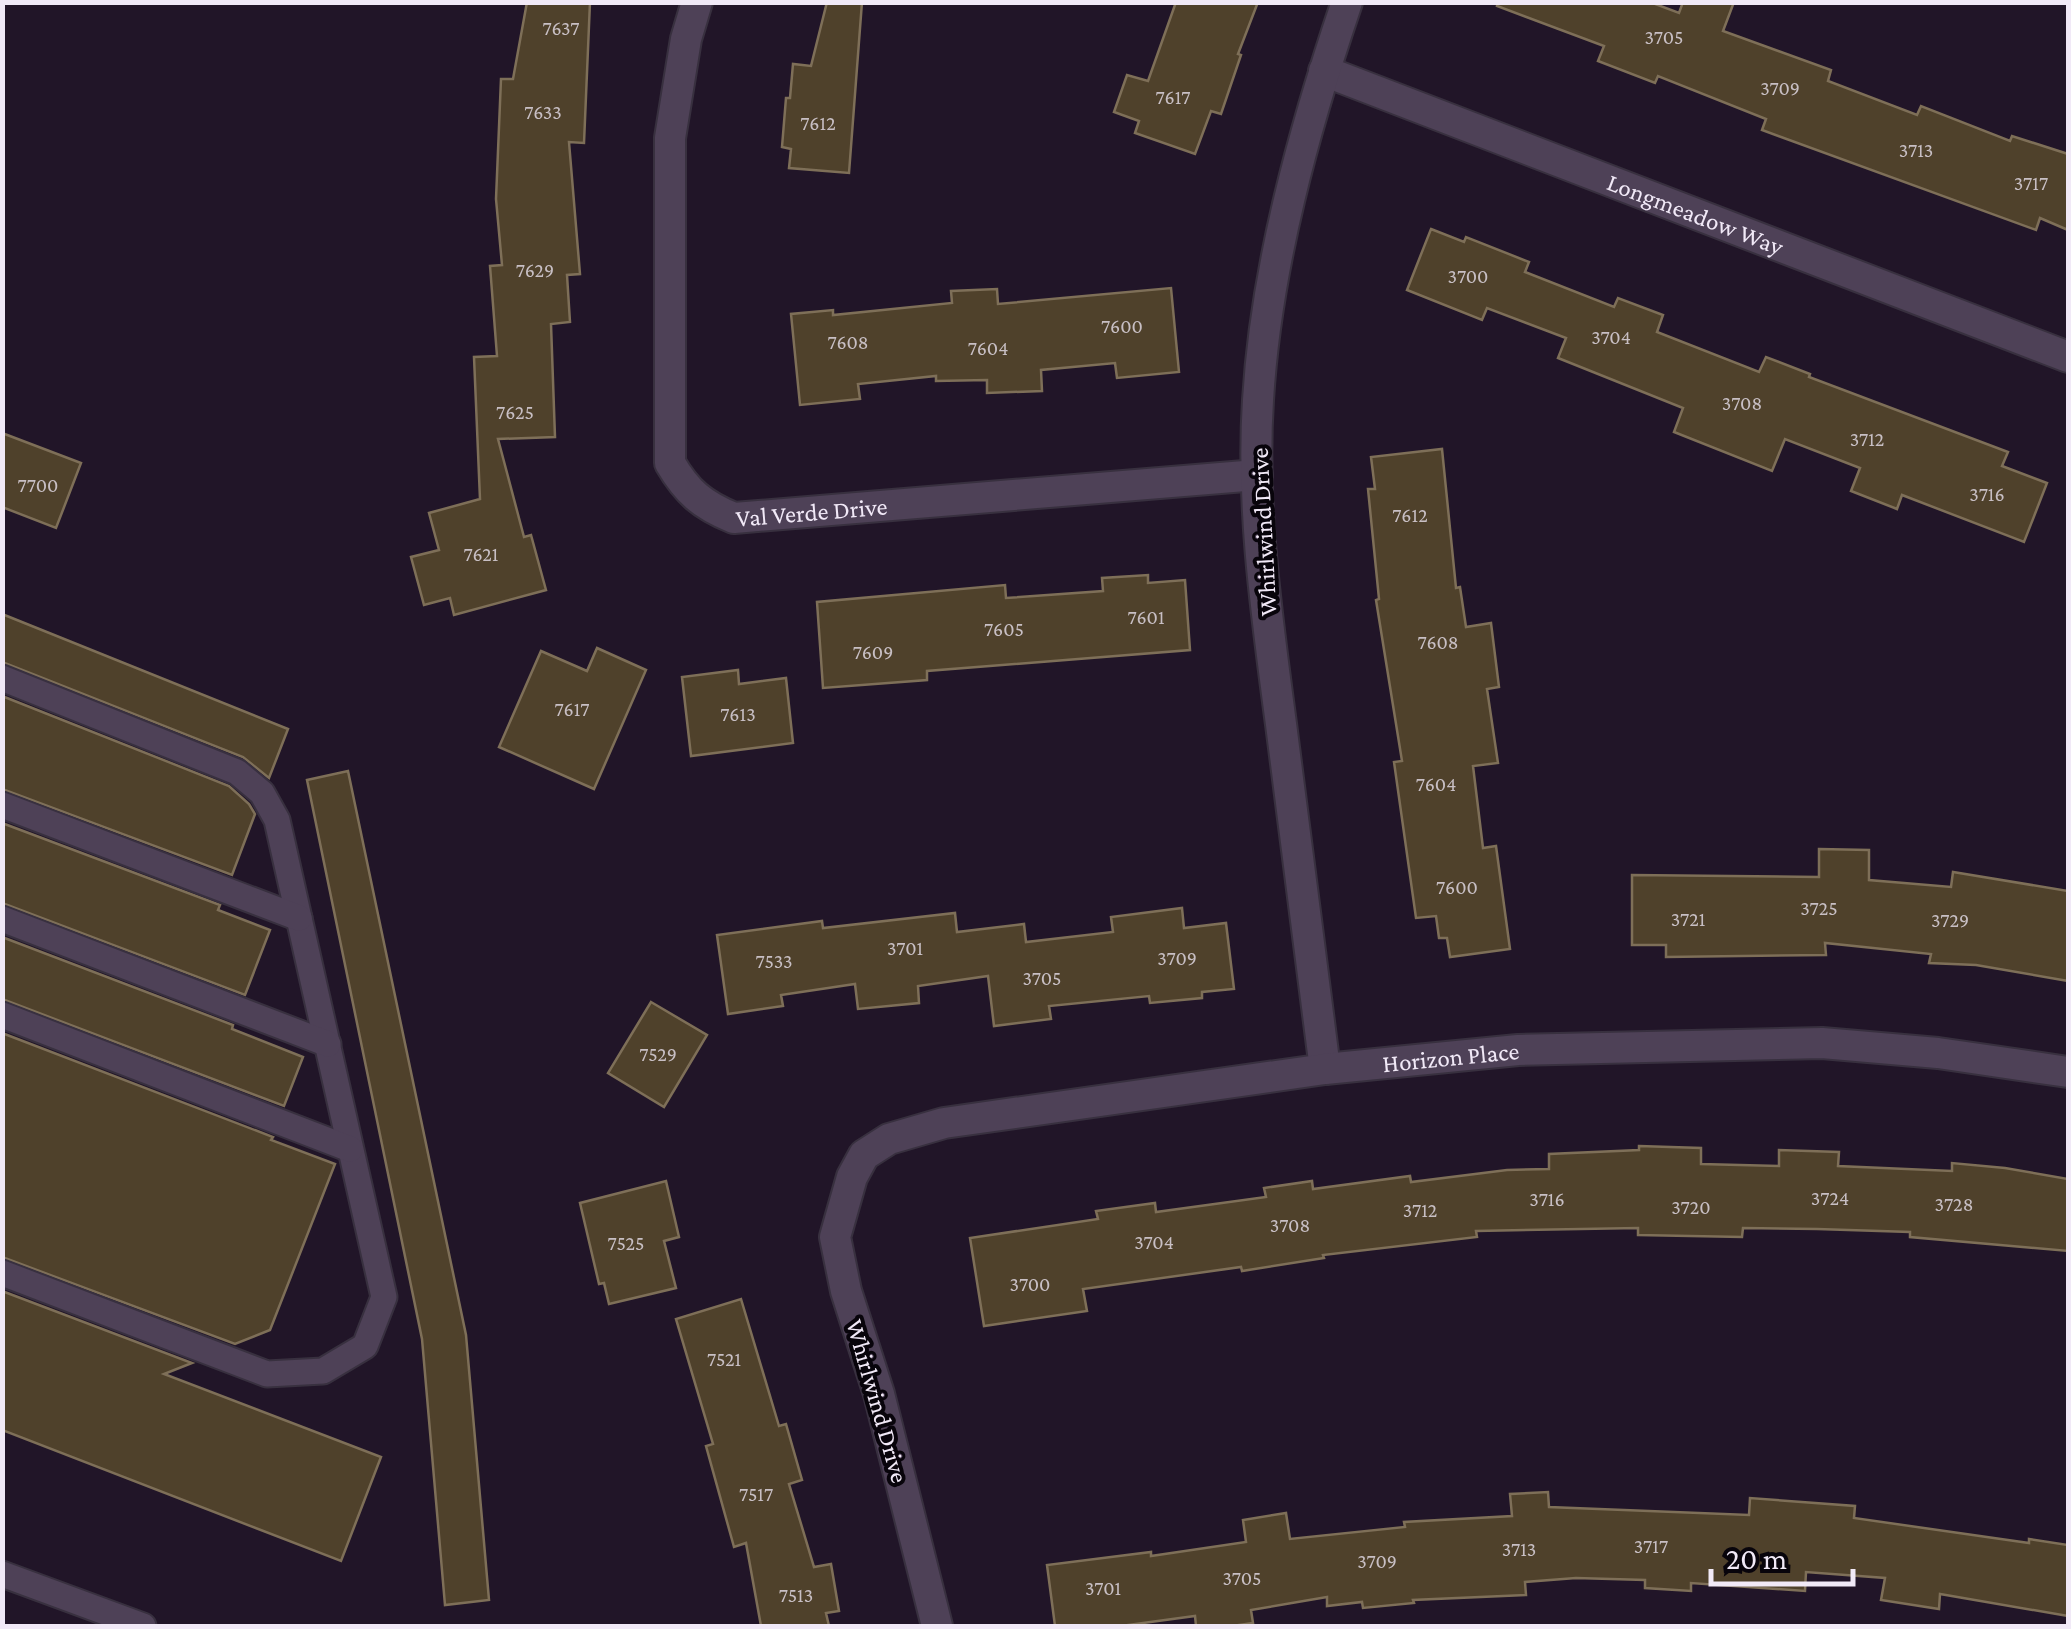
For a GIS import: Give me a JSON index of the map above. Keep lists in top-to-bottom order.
{
  "streets": {
    "street": [
      "Longmeadow Way",
      "Val Verde Drive",
      "Whirlwind Drive",
      "Horizon Place"
    ]
  },
  "crossings": [
    ["Longmeadow Way", "Whirlwind Drive"],
    ["Val Verde Drive", "Whirlwind Drive"],
    ["Whirlwind Drive", "Horizon Place"]
  ],
  "house_numbers": [
    "7637",
    "3705",
    "3709",
    "7617",
    "7633",
    "7612",
    "3713",
    "3717",
    "7629",
    "3700",
    "7600",
    "3704",
    "7608",
    "7604",
    "3708",
    "7625",
    "3712",
    "7700",
    "3716",
    "7612",
    "7621",
    "7601",
    "7605",
    "7608",
    "7609",
    "7617",
    "7613",
    "7604",
    "7600",
    "3725",
    "3721",
    "3729",
    "3701",
    "3709",
    "7533",
    "3705",
    "7529",
    "3724",
    "3716",
    "3728",
    "3720",
    "3712",
    "3708",
    "3704",
    "7525",
    "3700",
    "7521",
    "7517",
    "3717",
    "3713",
    "3709",
    "3705",
    "3701",
    "7513"
  ],
  "scale_bar": "20 m"
}
